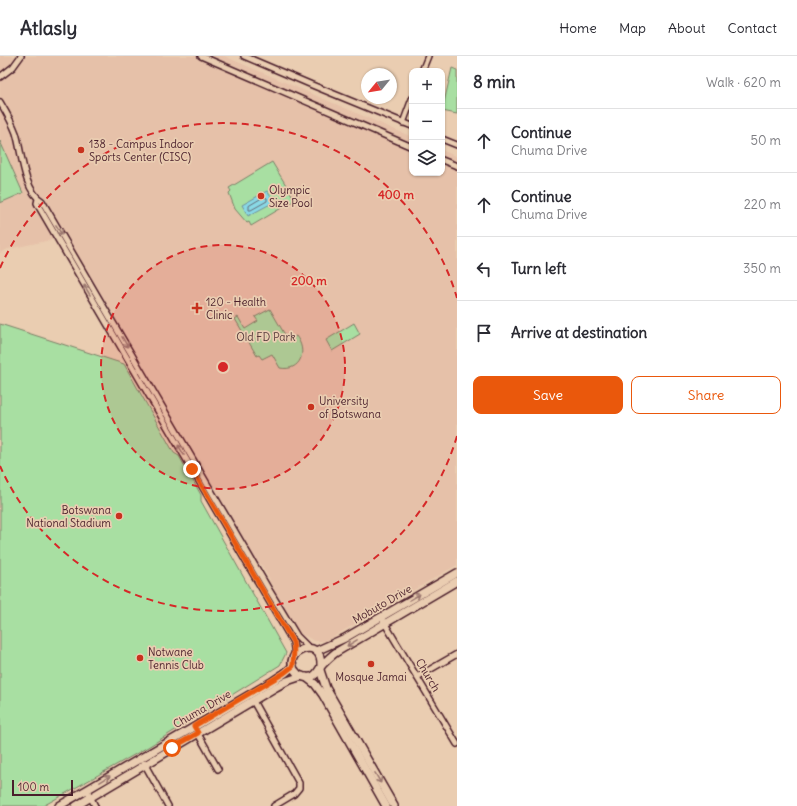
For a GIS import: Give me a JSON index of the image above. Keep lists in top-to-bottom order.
{
  "streets": {
    "main road": ["Mobuto Drive", "Chuma Drive"],
    "street": ["Church"]
  },
  "crossings": [
    ["Mobuto Drive", "Church"],
    ["Mobuto Drive", "Chuma Drive"]
  ],
  "parks": ["Old FD Park"],
  "places": {
    "other": [
      "138 - Campus Indoor Sports Center (CISC)",
      "Olympic Size Pool",
      "University of Botswana",
      "Botswana National Stadium",
      "Notwane Tennis Club",
      "Mosque Jamai"
    ],
    "health": ["120 - Health Clinic"]
  },
  "scale_bar": "100 m",
  "north": "bottom left",
  "page": {
    "header": "Atlasly",
    "nav": [
      "Home",
      "Map",
      "About",
      "Contact"
    ],
    "heading": ["8 min", "Walk · 620 m"],
    "map_buttons": ["+", "−"],
    "list": [
      ["Continue", "Chuma Drive", "50 m"],
      ["Continue", "Chuma Drive", "220 m"],
      ["Turn left", "350 m"],
      "Arrive at destination"
    ],
    "buttons": ["Save", "Share"],
    "scale": "100 m"
  },
  "rings": ["400 m", "200 m"]
}
